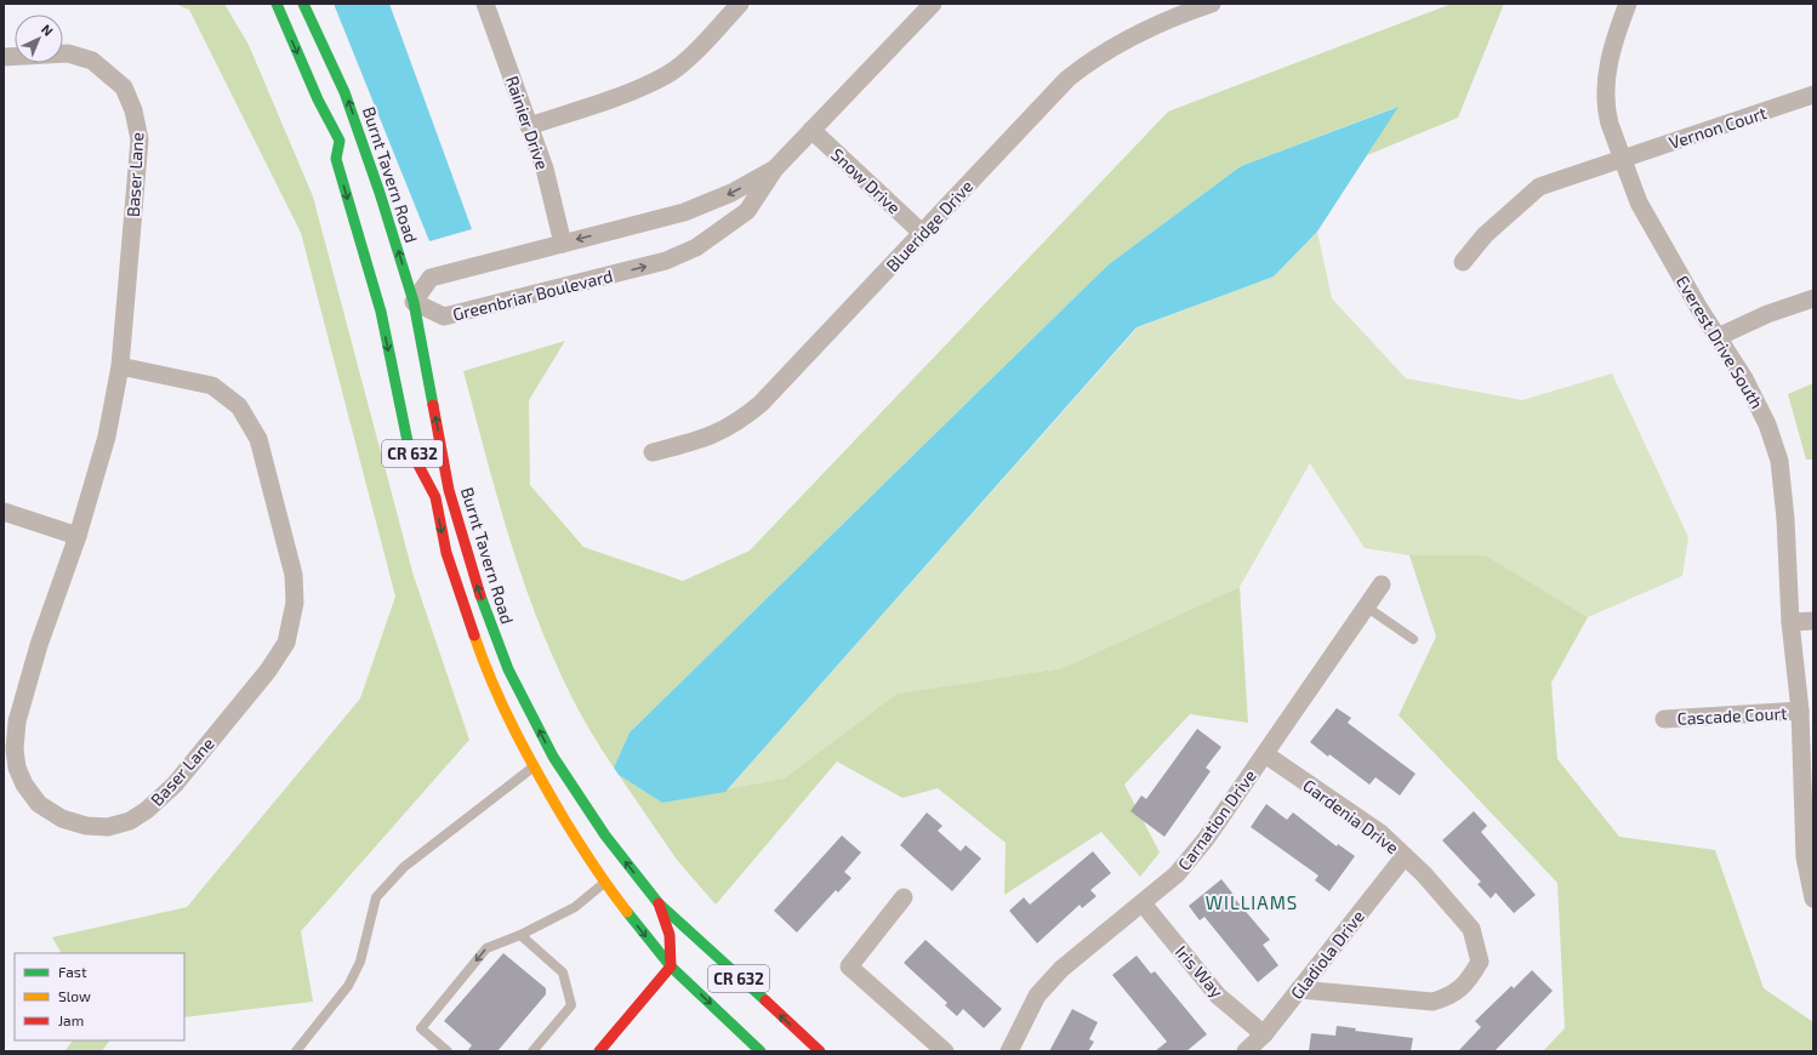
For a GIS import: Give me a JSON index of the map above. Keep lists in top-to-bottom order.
{
  "streets": {
    "main road": ["Burnt Tavern Road", "CR 632"],
    "street": [
      "Rainier Drive",
      "Vernon Court",
      "Baser Lane",
      "Snow Drive",
      "Blueridge Drive",
      "Greenbriar Boulevard",
      "Everest Drive South",
      "Cascade Court",
      "Gardenia Drive",
      "Carnation Drive",
      "Gladiola Drive",
      "Iris Way"
    ]
  },
  "crossings": [
    ["Rainier Drive", "Greenbriar Boulevard"],
    ["Vernon Court", "Everest Drive South"],
    ["Burnt Tavern Road", "Greenbriar Boulevard"],
    ["Snow Drive", "Blueridge Drive"],
    ["Snow Drive", "Greenbriar Boulevard"],
    ["Everest Drive South", "Cascade Court"],
    ["Gardenia Drive", "Carnation Drive"],
    ["Gardenia Drive", "Gladiola Drive"],
    ["Carnation Drive", "Iris Way"],
    ["Gladiola Drive", "Iris Way"]
  ],
  "districts": ["WILLIAMS"],
  "legend": ["Fast", "Slow", "Jam"],
  "north": "top right"
}
